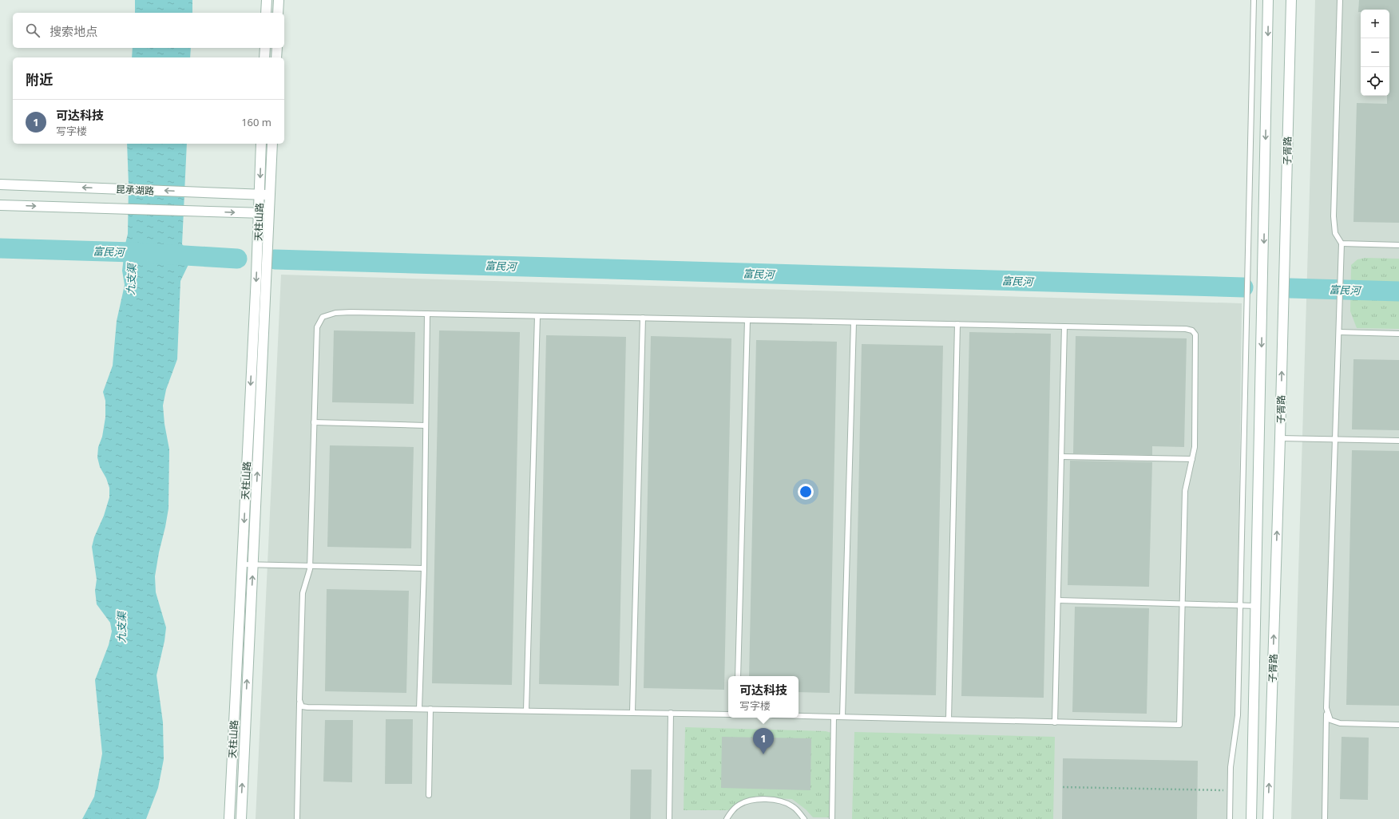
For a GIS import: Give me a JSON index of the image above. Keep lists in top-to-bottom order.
{
  "streets": {
    "street": ["子胥路", "昆承湖路", "天柱山路"]
  },
  "crossings": [
    ["昆承湖路", "天柱山路"]
  ],
  "water": ["富民河", "九支渠"],
  "page": {
    "map_buttons": ["+", "−"],
    "search": "搜索地点",
    "heading": "附近",
    "list": [
      {
        "mark": "1",
        "name": "可达科技",
        "note": "写字楼",
        "value": "160 m"
      }
    ],
    "popup": ["可达科技", "写字楼"],
    "pins": "1"
  }
}
